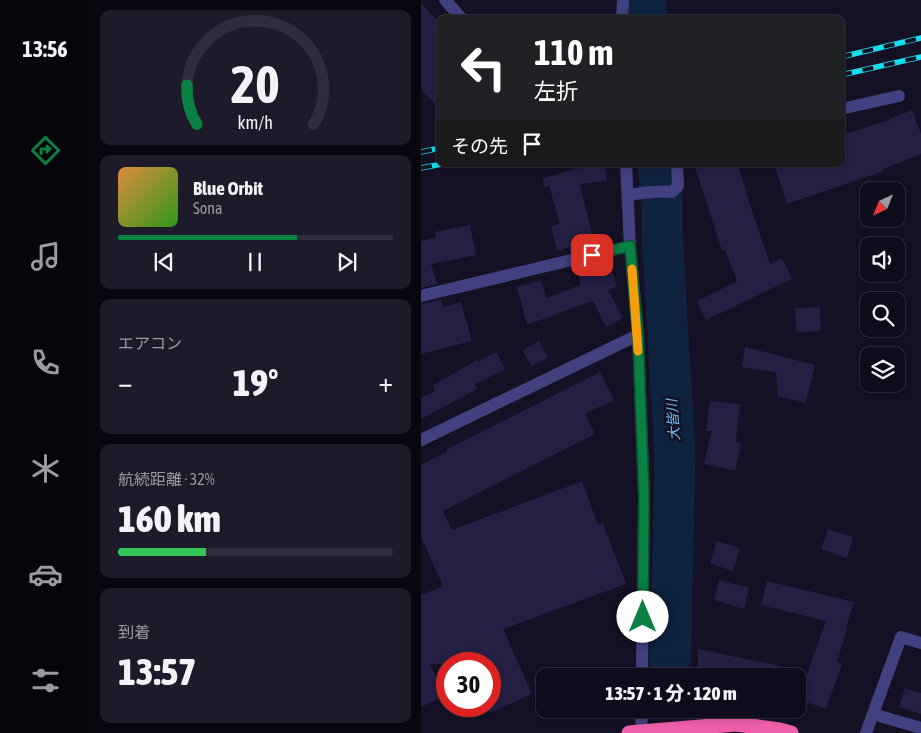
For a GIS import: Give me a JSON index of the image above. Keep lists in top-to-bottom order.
{
  "water": ["大皆川"],
  "north": "bottom left",
  "page": {
    "tabs": "13:56",
    "turn": ["110 m", "左折"],
    "then": "その先",
    "song": ["Blue Orbit", "Sona"],
    "tile": [
      "エアコン",
      ["航続距離 · 32%", "160 km"],
      ["到着", "13:57"]
    ],
    "heat": ["−", "19°", "+"],
    "limit": "30",
    "trip": "13:57 · 1 分 · 120 m",
    "gauge": ["20", "km/h"]
  }
}
